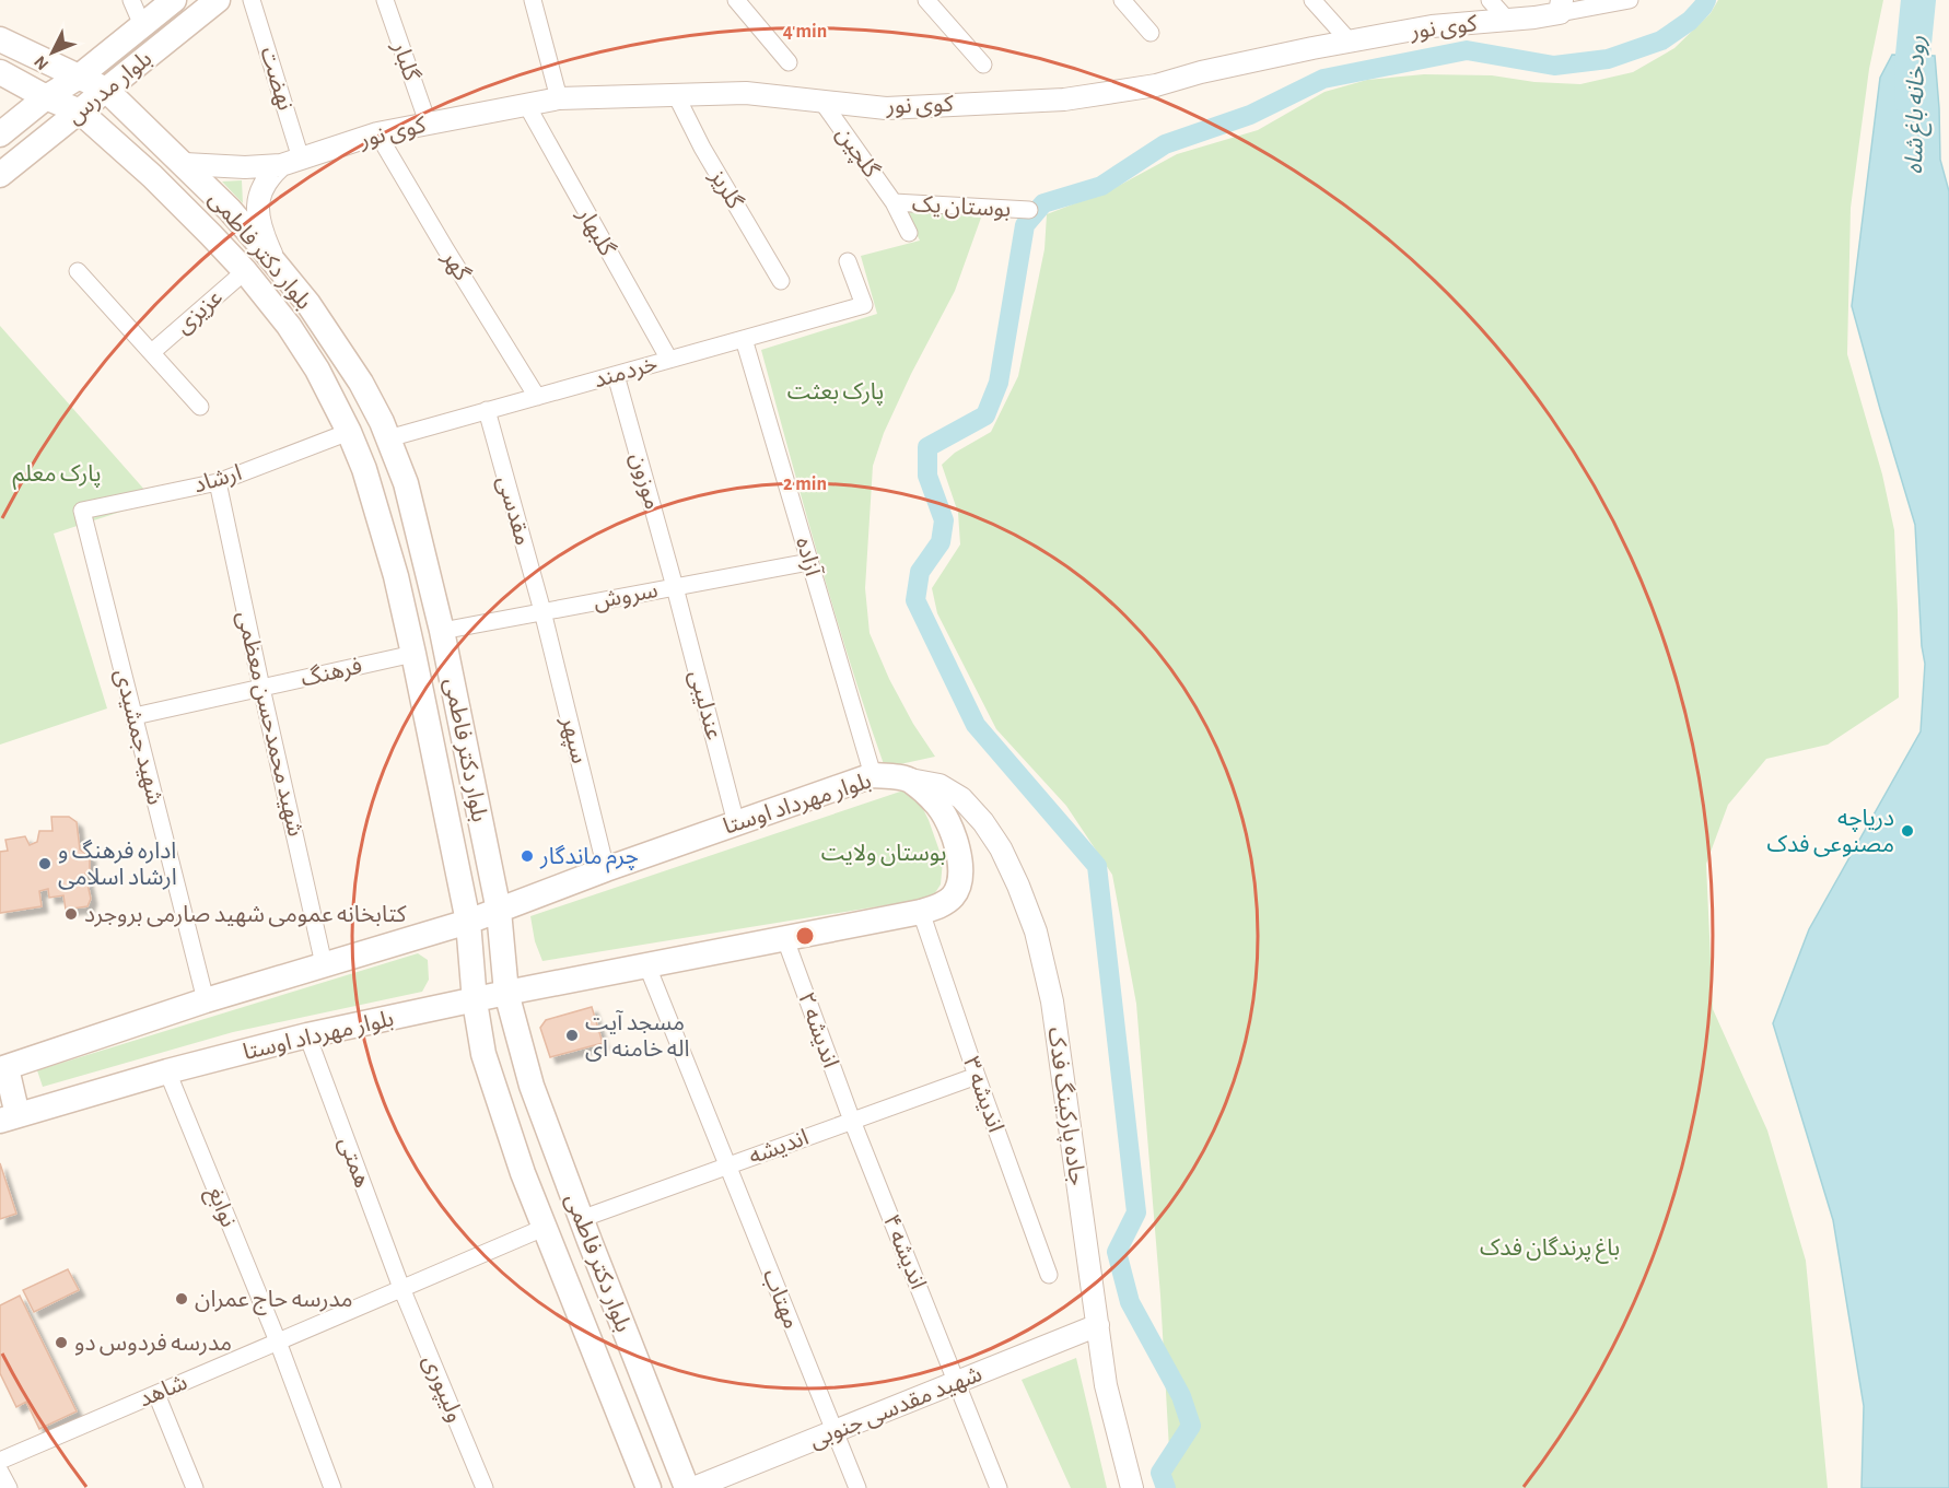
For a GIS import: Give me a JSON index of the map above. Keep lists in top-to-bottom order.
{
  "streets": {
    "main road": ["بلوار مدرس", "بلوار دکتر فاطمی", "بلوار مهرداد اوستا"],
    "street": [
      "کوی نور",
      "گلبار",
      "نهضت",
      "گلچین",
      "گلریز",
      "بوستان یک",
      "گلبهار",
      "گهر",
      "عزیزی",
      "خردمند",
      "ارشاد",
      "موزون",
      "مقدسی",
      "آزاده",
      "سروش",
      "فرهنگ",
      "عندلیبی",
      "شهید محمدحسن معظمی",
      "شهید جمشیدی",
      "سپهر",
      "اندیشه ۲",
      "اندیشه ۳",
      "جاده پارکینگ فدک",
      "اندیشه",
      "همتی",
      "نوابغ",
      "اندیشه ۴",
      "مهتاب",
      "ولیپوری",
      "شاهد",
      "شهید مقدسی جنوبی"
    ]
  },
  "crossings": [
    ["کوی نور", "گلبار"],
    ["کوی نور", "نهضت"],
    ["کوی نور", "گلچین"],
    ["کوی نور", "گلریز"],
    ["کوی نور", "گلبهار"],
    ["کوی نور", "بلوار دکتر فاطمی"],
    ["کوی نور", "گهر"],
    ["بلوار مدرس", "بلوار دکتر فاطمی"],
    ["گلچین", "بوستان یک"],
    ["گلبهار", "خردمند"],
    ["بلوار دکتر فاطمی", "عزیزی"],
    ["بلوار دکتر فاطمی", "خردمند"],
    ["بلوار دکتر فاطمی", "ارشاد"],
    ["بلوار دکتر فاطمی", "سروش"],
    ["بلوار دکتر فاطمی", "فرهنگ"],
    ["بلوار دکتر فاطمی", "بلوار مهرداد اوستا"],
    ["بلوار دکتر فاطمی", "اندیشه"],
    ["بلوار دکتر فاطمی", "شاهد"],
    ["گهر", "خردمند"],
    ["خردمند", "موزون"],
    ["خردمند", "مقدسی"],
    ["خردمند", "آزاده"],
    ["ارشاد", "شهید محمدحسن معظمی"],
    ["ارشاد", "شهید جمشیدی"],
    ["موزون", "سروش"],
    ["موزون", "عندلیبی"],
    ["مقدسی", "سروش"],
    ["مقدسی", "سپهر"],
    ["آزاده", "سروش"],
    ["آزاده", "بلوار مهرداد اوستا"],
    ["سروش", "عندلیبی"],
    ["سروش", "سپهر"],
    ["فرهنگ", "شهید محمدحسن معظمی"],
    ["فرهنگ", "شهید جمشیدی"],
    ["عندلیبی", "بلوار مهرداد اوستا"],
    ["شهید محمدحسن معظمی", "بلوار مهرداد اوستا"],
    ["شهید جمشیدی", "بلوار مهرداد اوستا"],
    ["سپهر", "بلوار مهرداد اوستا"],
    ["بلوار مهرداد اوستا", "اندیشه ۲"],
    ["بلوار مهرداد اوستا", "اندیشه ۳"],
    ["بلوار مهرداد اوستا", "جاده پارکینگ فدک"],
    ["بلوار مهرداد اوستا", "همتی"],
    ["بلوار مهرداد اوستا", "نوابغ"],
    ["بلوار مهرداد اوستا", "مهتاب"],
    ["اندیشه ۲", "اندیشه"],
    ["اندیشه ۲", "اندیشه ۴"],
    ["اندیشه ۳", "اندیشه"],
    ["جاده پارکینگ فدک", "شهید مقدسی جنوبی"],
    ["اندیشه", "اندیشه ۴"],
    ["اندیشه", "مهتاب"],
    ["همتی", "ولیپوری"],
    ["همتی", "شاهد"],
    ["نوابغ", "شاهد"],
    ["اندیشه ۴", "شهید مقدسی جنوبی"],
    ["مهتاب", "شهید مقدسی جنوبی"],
    ["ولیپوری", "شاهد"]
  ],
  "water": ["رودخانه باغ شاه"],
  "parks": [
    "پارک بعثت",
    "پارک معلم",
    "بوستان ولایت",
    "باغ پرندگان فدک"
  ],
  "places": [
    "دریاچه مصنوعی فدک",
    "چرم ماندگار",
    "اداره فرهنگ و ارشاد اسلامی",
    "کتابخانه عمومی شهید صارمی بروجرد",
    "مسجد آیت اله خامنه ای",
    "مدرسه حاج عمران",
    "مدرسه فردوس دو"
  ],
  "north": "bottom left",
  "rings": ["4 min", "2 min"]
}
